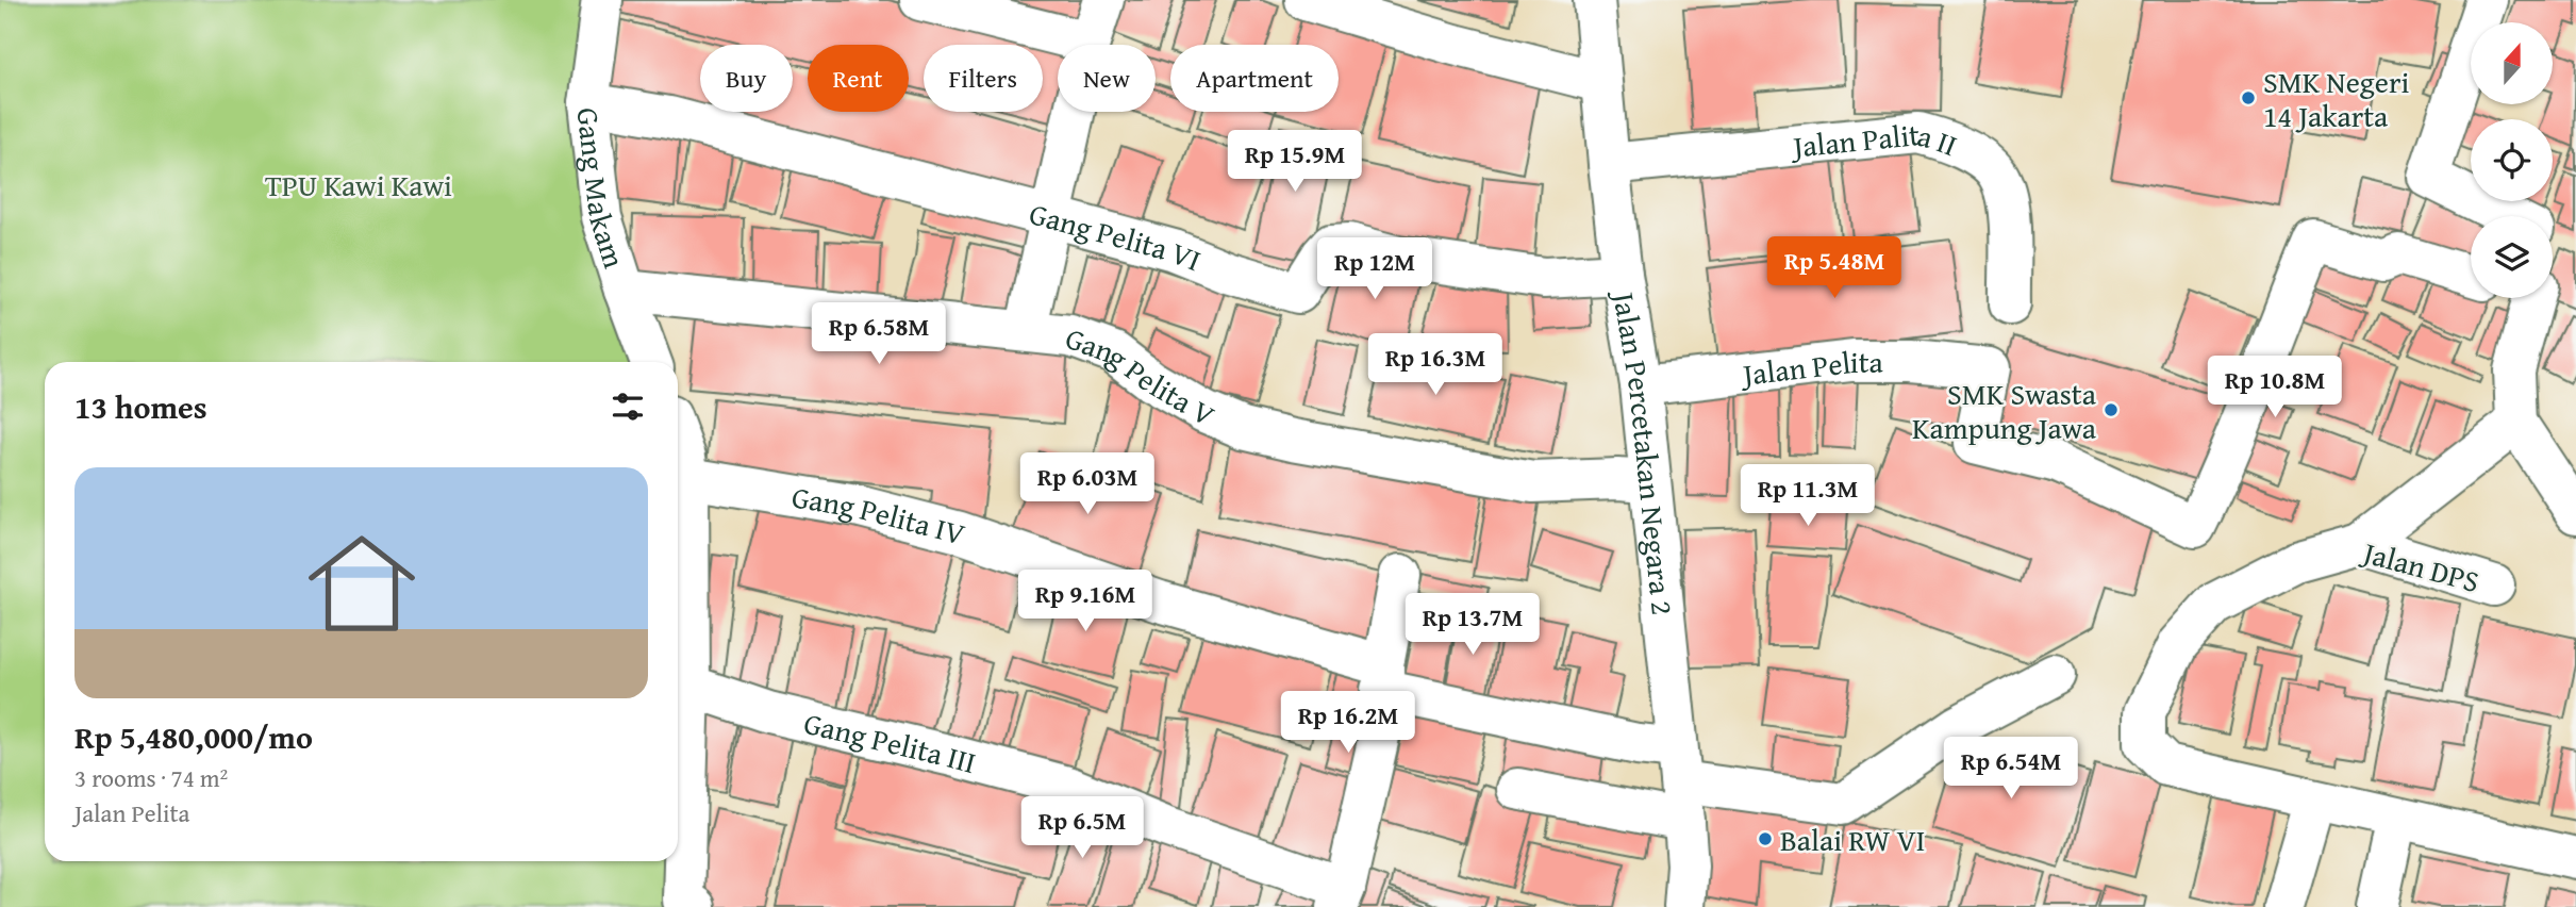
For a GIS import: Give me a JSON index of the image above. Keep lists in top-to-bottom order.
{
  "streets": {
    "street": [
      "Jalan Palita II",
      "Gang Makam",
      "Gang Pelita VI",
      "Jalan Pelita",
      "Gang Pelita V",
      "Jalan Percetakan Negara 2",
      "Gang Pelita IV",
      "Jalan DPS",
      "Gang Pelita III"
    ]
  },
  "crossings": [
    ["Jalan Palita II", "Jalan Percetakan Negara 2"],
    ["Gang Makam", "Gang Pelita VI"],
    ["Gang Makam", "Gang Pelita V"],
    ["Gang Pelita VI", "Jalan Percetakan Negara 2"],
    ["Jalan Pelita", "Jalan Percetakan Negara 2"],
    ["Gang Pelita V", "Jalan Percetakan Negara 2"],
    ["Jalan Percetakan Negara 2", "Gang Pelita IV"]
  ],
  "parks": ["TPU Kawi Kawi"],
  "places": ["SMK Negeri 14 Jakarta", "SMK Swasta Kampung Jawa", "Balai RW VI"],
  "north": "top",
  "page": {
    "chip": [
      "Buy",
      "Rent",
      "Filters",
      "New",
      "Apartment"
    ],
    "price": [
      "Rp 15.9M",
      "Rp 5.48M",
      "Rp 12M",
      "Rp 6.58M",
      "Rp 16.3M",
      "Rp 10.8M",
      "Rp 6.03M",
      "Rp 11.3M",
      "Rp 9.16M",
      "Rp 13.7M",
      "Rp 16.2M",
      "Rp 6.54M",
      "Rp 6.5M"
    ],
    "heading": "13 homes",
    "list": [
      {
        "name": "Rp 5,480,000/mo",
        "note": "3 rooms · 74 m² · Jalan Pelita"
      }
    ]
  }
}
